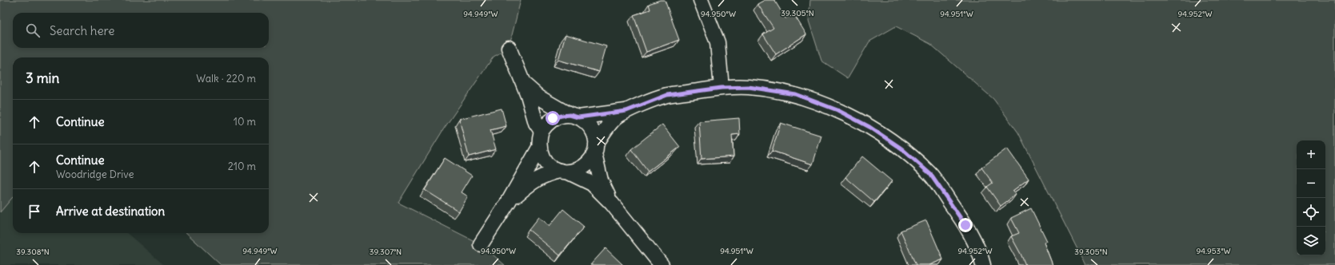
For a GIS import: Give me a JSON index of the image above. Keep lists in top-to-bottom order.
{
  "page": {
    "search": "Search here",
    "heading": ["3 min", "Walk · 220 m"],
    "list": [
      ["Continue", "10 m"],
      ["Continue", "Woodridge Drive", "210 m"],
      "Arrive at destination"
    ],
    "map_buttons": ["+", "−"]
  },
  "coordinates": [
    "39.305°N",
    "94.952°W",
    "94.949°W",
    "94.950°W",
    "94.951°W",
    "94.953°W",
    "39.308°N",
    "39.307°N"
  ]
}
